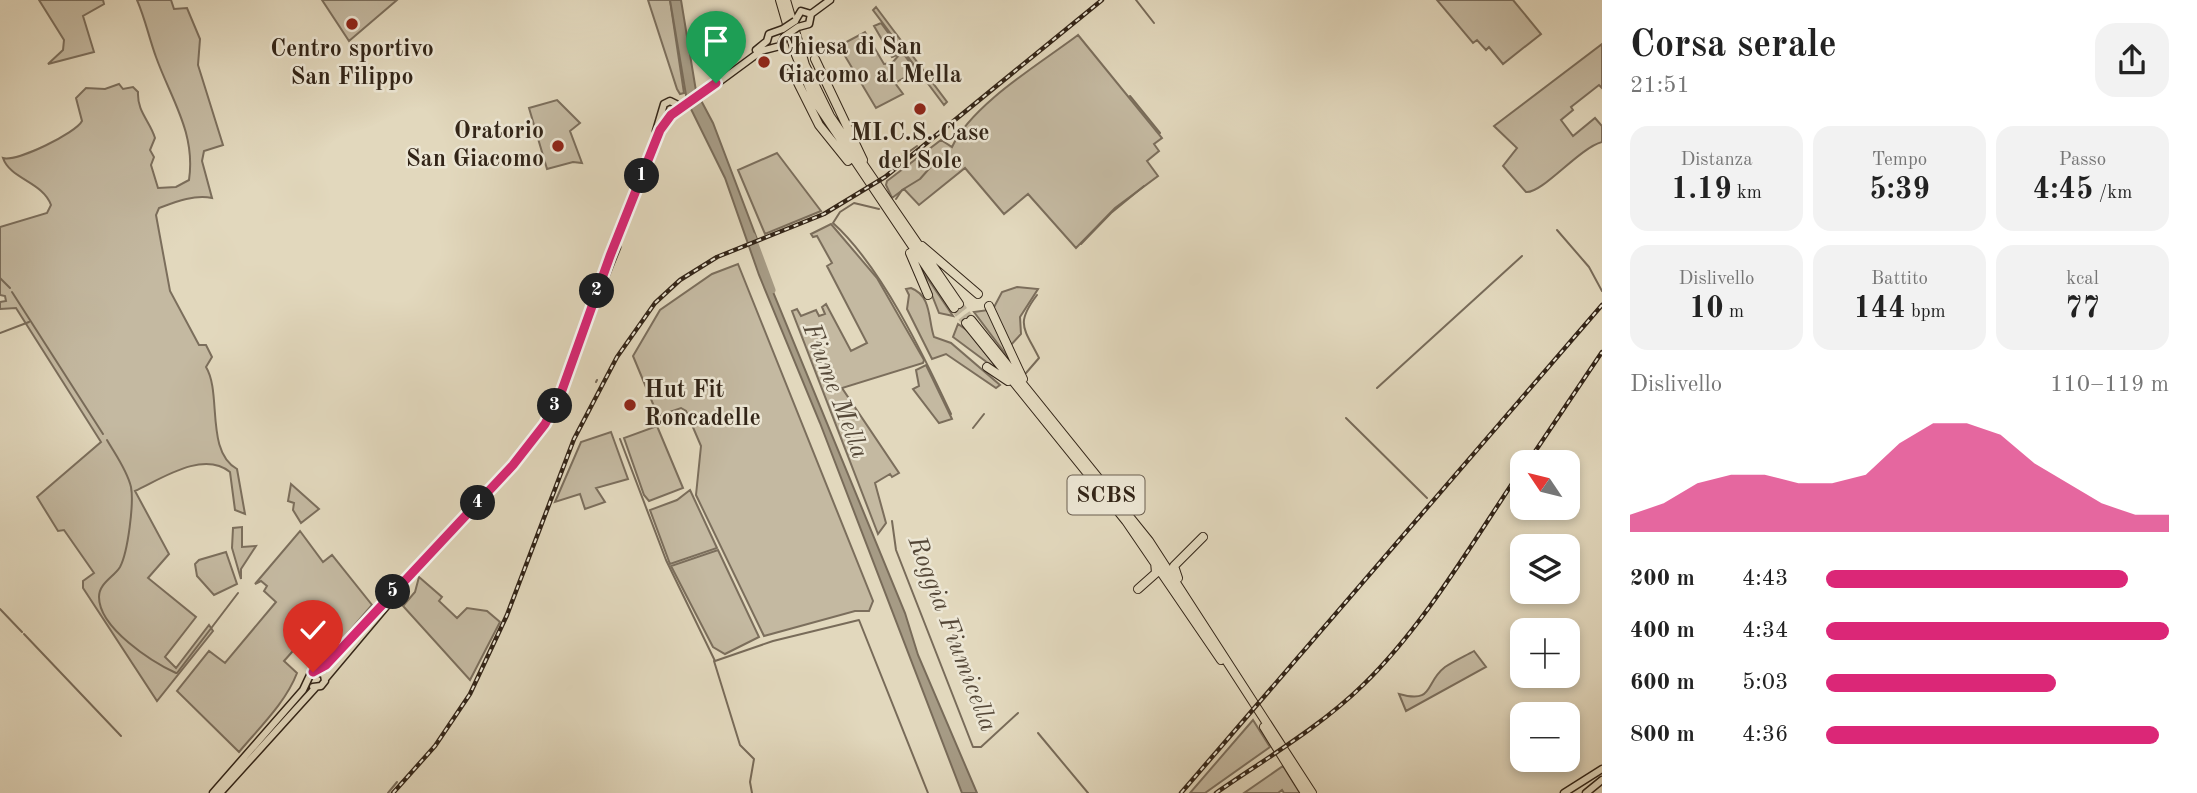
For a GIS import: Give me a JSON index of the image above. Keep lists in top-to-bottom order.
{
  "streets": {
    "highway": ["SCBS"]
  },
  "water": ["Fiume Mella", "Roggia Fiumicella"],
  "places": [
    "Centro sportivo San Filippo",
    "Chiesa di San Giacomo al Mella",
    "MI.C.S. Case del Sole",
    "Oratorio San Giacomo",
    "Hut Fit Roncadelle"
  ],
  "north": "top left",
  "page": {
    "heading": ["Corsa serale", "21:51"],
    "stats": [
      ["Distanza", "1.19 km"],
      ["Tempo", "5:39"],
      ["Passo", "4:45 /km"],
      ["Dislivello", "10 m"],
      ["Battito", "144 bpm"],
      ["kcal", "77"]
    ],
    "pins": [
      "1",
      "2",
      "3",
      "4",
      "5"
    ],
    "chart": ["Dislivello", "110–119 m"],
    "map_buttons": ["+", "−"],
    "list": [
      {
        "name": "200 m",
        "note": "4:43"
      },
      {
        "name": "400 m",
        "note": "4:34"
      },
      {
        "name": "600 m",
        "note": "5:03"
      },
      {
        "name": "800 m",
        "note": "4:36"
      }
    ]
  }
}
